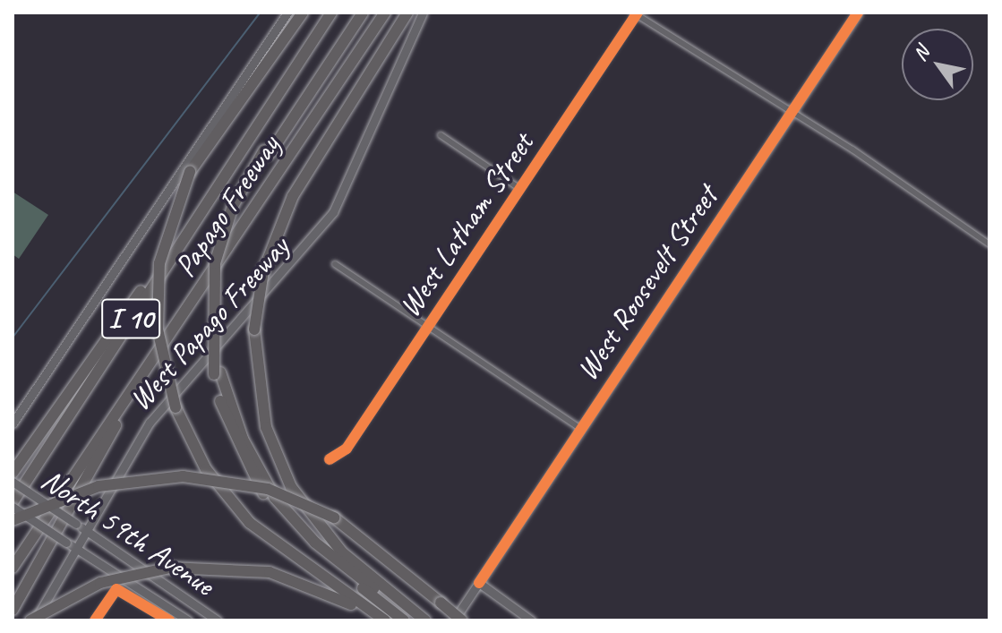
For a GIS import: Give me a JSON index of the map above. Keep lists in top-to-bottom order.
{
  "streets": {
    "highway": ["Papago Freeway", "I 10"],
    "main road": ["West Roosevelt Street", "West Papago Freeway", "North 59th Avenue"],
    "street": ["West Latham Street"]
  },
  "crossings": [
    ["Papago Freeway", "North 59th Avenue"],
    ["West Papago Freeway", "North 59th Avenue"]
  ],
  "north": "top left"
}
